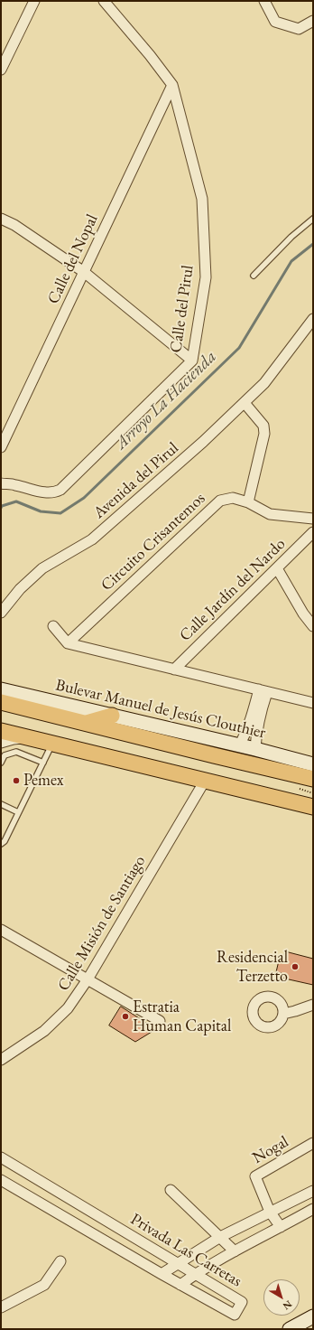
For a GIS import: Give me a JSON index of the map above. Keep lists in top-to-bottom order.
{
  "streets": {
    "street": [
      "Calle del Nopal",
      "Calle del Pirul",
      "Avenida del Pirul",
      "Circuito Crisantemos",
      "Calle Jardín del Nardo",
      "Bulevar Manuel de Jesús Clouthier",
      "Calle Misión de Santiago",
      "Nogal",
      "Privada Las Carretas"
    ]
  },
  "crossings": [
    ["Calle del Nopal", "Calle del Pirul"]
  ],
  "water": ["Arroyo La Hacienda"],
  "places": ["Pemex", "Residencial Terzetto", "Estratia Human Capital"],
  "north": "bottom right"
}
